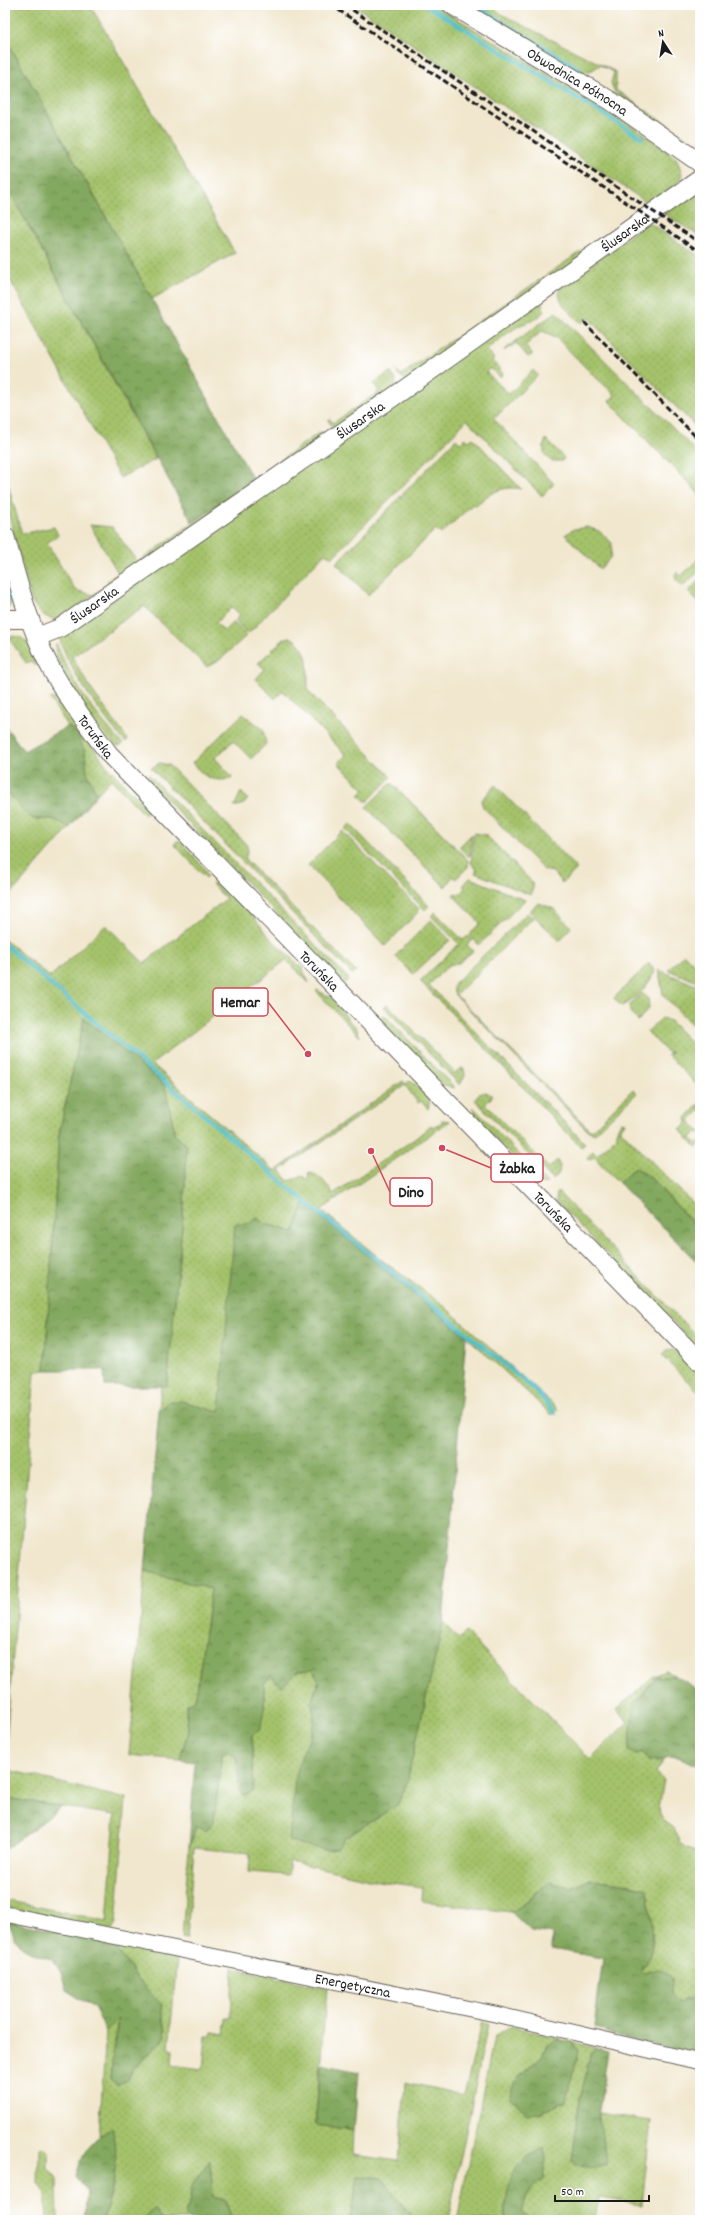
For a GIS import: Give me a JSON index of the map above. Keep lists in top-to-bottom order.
{
  "streets": {
    "street": [
      "Obwodnica Północna",
      "Ślusarska",
      "Toruńska",
      "Energetyczna"
    ]
  },
  "crossings": [
    ["Ślusarska", "Toruńska"]
  ],
  "places": ["Hemar", "Żabka", "Dino"],
  "scale_bar": "50 m",
  "north": "top"
}
